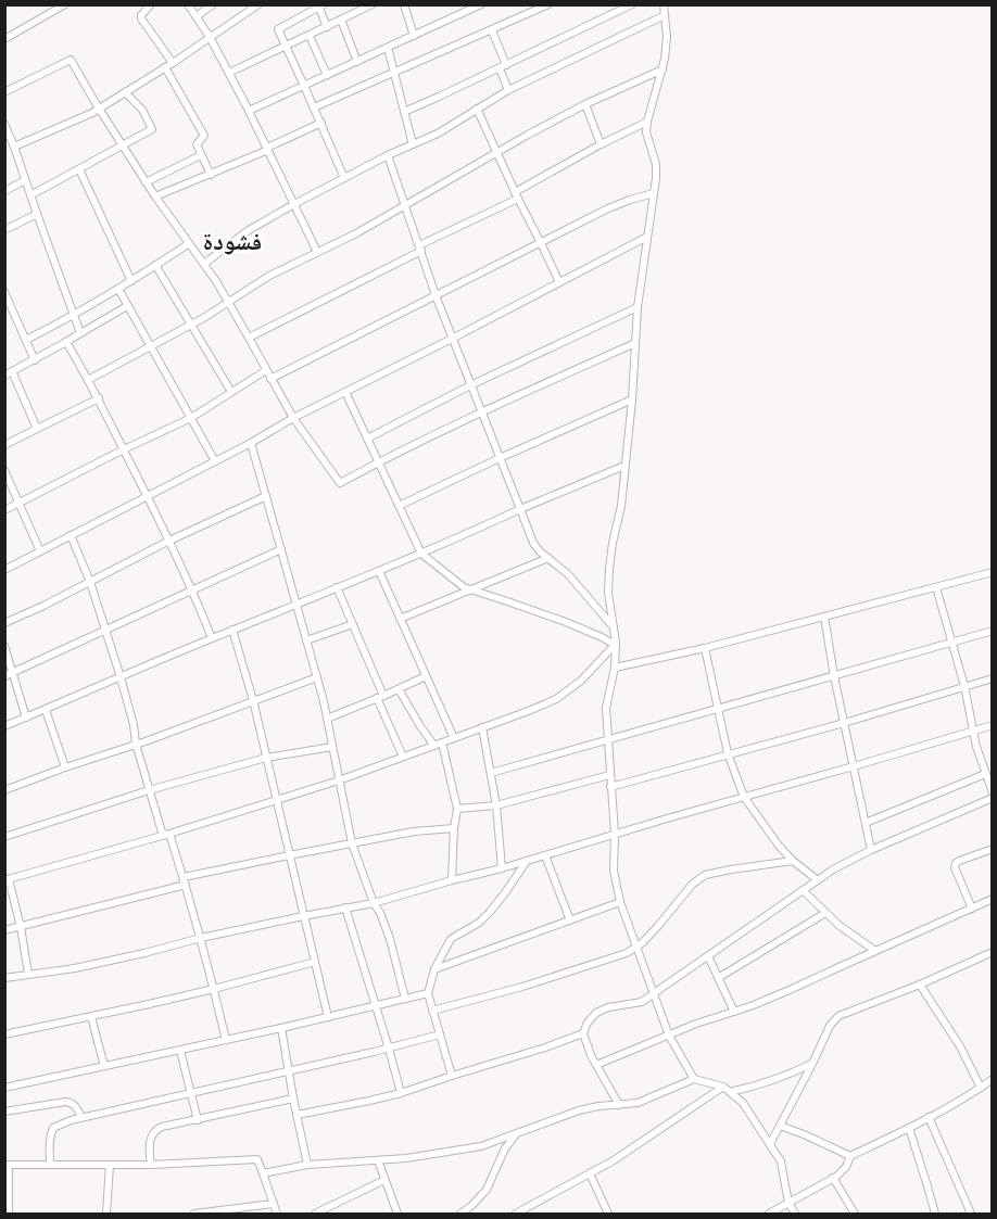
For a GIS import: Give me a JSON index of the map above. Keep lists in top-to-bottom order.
{
  "districts": ["فشودة"]
}
